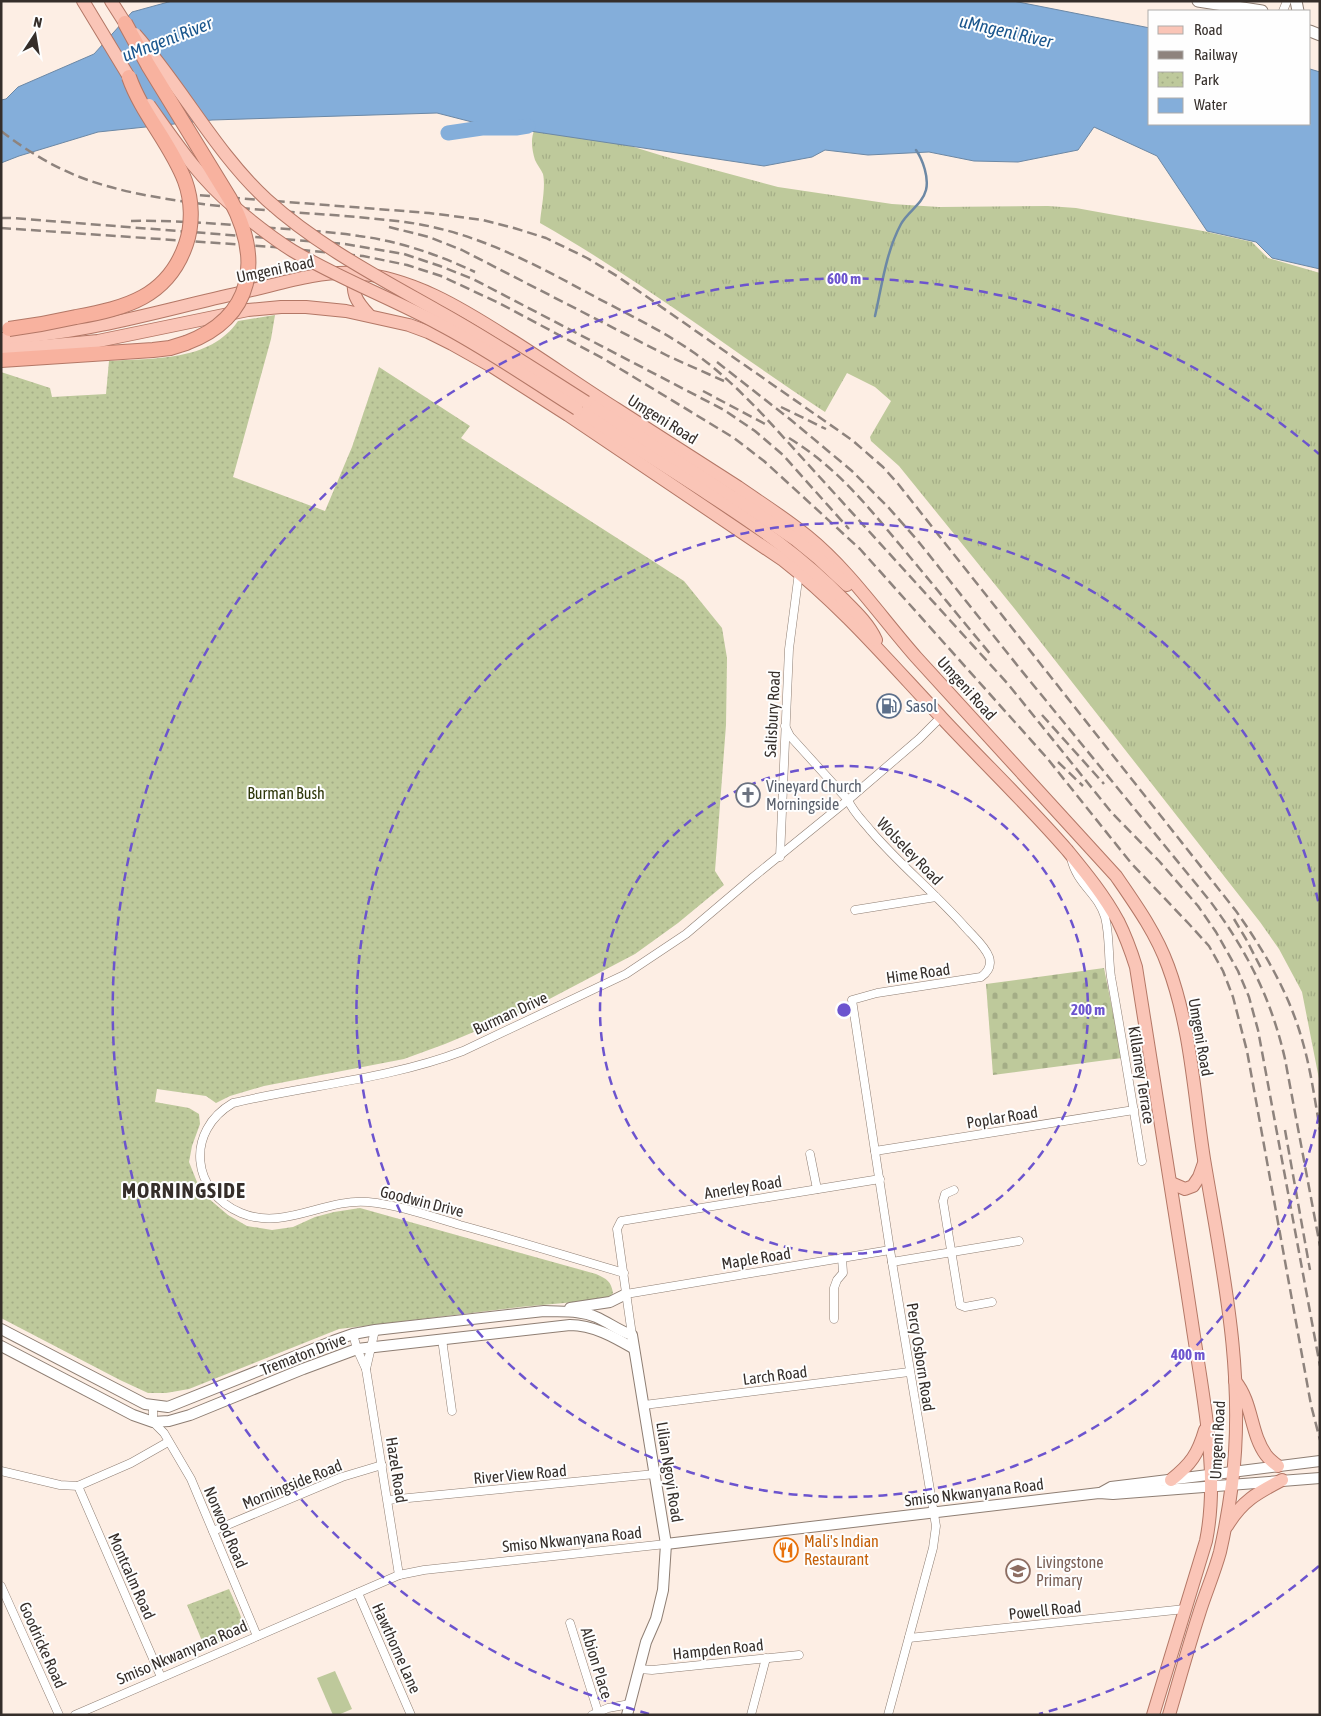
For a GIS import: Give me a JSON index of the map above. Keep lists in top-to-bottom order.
{
  "streets": {
    "main road": ["Umgeni Road"],
    "street": [
      "Salisbury Road",
      "Wolseley Road",
      "Hime Road",
      "Burman Drive",
      "Killarney Terrace",
      "Poplar Road",
      "Anerley Road",
      "Goodwin Drive",
      "Maple Road",
      "Trematon Drive",
      "Percy Osborn Road",
      "Larch Road",
      "Hazel Road",
      "Lilian Ngoyi Road",
      "River View Road",
      "Morningside Road",
      "Smiso Nkwanyana Road",
      "Norwood Road",
      "Montcalm Road",
      "Powell Road",
      "Goodricke Road",
      "Hawthorne Lane",
      "Hampden Road",
      "Albion Place"
    ]
  },
  "crossings": [
    ["Umgeni Road", "Salisbury Road"],
    ["Umgeni Road", "Burman Drive"],
    ["Umgeni Road", "Killarney Terrace"],
    ["Umgeni Road", "Smiso Nkwanyana Road"],
    ["Umgeni Road", "Powell Road"],
    ["Salisbury Road", "Wolseley Road"],
    ["Salisbury Road", "Burman Drive"],
    ["Wolseley Road", "Hime Road"],
    ["Wolseley Road", "Burman Drive"],
    ["Hime Road", "Percy Osborn Road"],
    ["Burman Drive", "Goodwin Drive"],
    ["Killarney Terrace", "Poplar Road"],
    ["Poplar Road", "Percy Osborn Road"],
    ["Anerley Road", "Percy Osborn Road"],
    ["Anerley Road", "Lilian Ngoyi Road"],
    ["Goodwin Drive", "Lilian Ngoyi Road"],
    ["Maple Road", "Percy Osborn Road"],
    ["Maple Road", "Lilian Ngoyi Road"],
    ["Trematon Drive", "Hazel Road"],
    ["Trematon Drive", "Lilian Ngoyi Road"],
    ["Trematon Drive", "Norwood Road"],
    ["Percy Osborn Road", "Larch Road"],
    ["Percy Osborn Road", "Smiso Nkwanyana Road"],
    ["Percy Osborn Road", "Powell Road"],
    ["Larch Road", "Lilian Ngoyi Road"],
    ["Hazel Road", "River View Road"],
    ["Hazel Road", "Morningside Road"],
    ["Hazel Road", "Smiso Nkwanyana Road"],
    ["Lilian Ngoyi Road", "River View Road"],
    ["Lilian Ngoyi Road", "Smiso Nkwanyana Road"],
    ["Lilian Ngoyi Road", "Hampden Road"],
    ["Morningside Road", "Norwood Road"],
    ["Smiso Nkwanyana Road", "Norwood Road"],
    ["Smiso Nkwanyana Road", "Montcalm Road"],
    ["Smiso Nkwanyana Road", "Hawthorne Lane"]
  ],
  "districts": ["MORNINGSIDE"],
  "water": ["uMngeni River"],
  "parks": ["Burman Bush"],
  "places": {
    "fuel station": ["Sasol"],
    "church": ["Vineyard Church Morningside"],
    "restaurant": ["Mali's Indian Restaurant"],
    "school or university": ["Livingstone Primary"]
  },
  "legend": [
    "Road",
    "Railway",
    "Park",
    "Water"
  ],
  "north": "top",
  "rings": ["600 m", "200 m", "400 m"]
}
